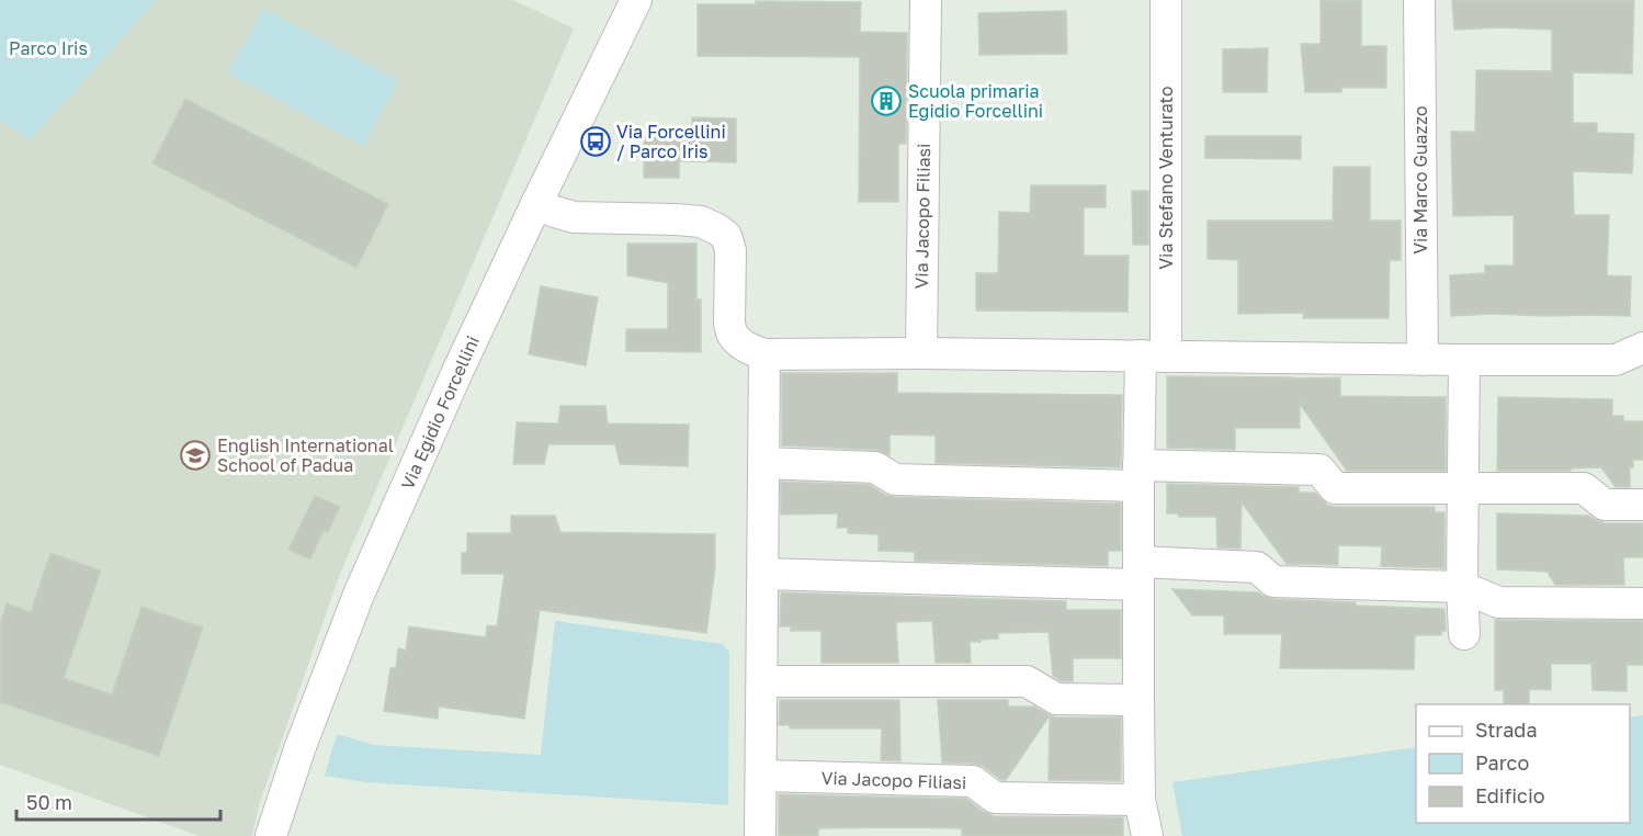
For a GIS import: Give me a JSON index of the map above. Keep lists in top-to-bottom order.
{
  "streets": {
    "street": [
      "Via Stefano Venturato",
      "Via Marco Guazzo",
      "Via Jacopo Filiasi",
      "Via Egidio Forcellini"
    ]
  },
  "parks": ["Parco Iris"],
  "places": {
    "building": ["Scuola primaria Egidio Forcellini"],
    "bus stop": ["Via Forcellini / Parco Iris"],
    "school or university": ["English International School of Padua"]
  },
  "legend": ["Strada", "Parco", "Edificio"],
  "scale_bar": "50 m"
}
